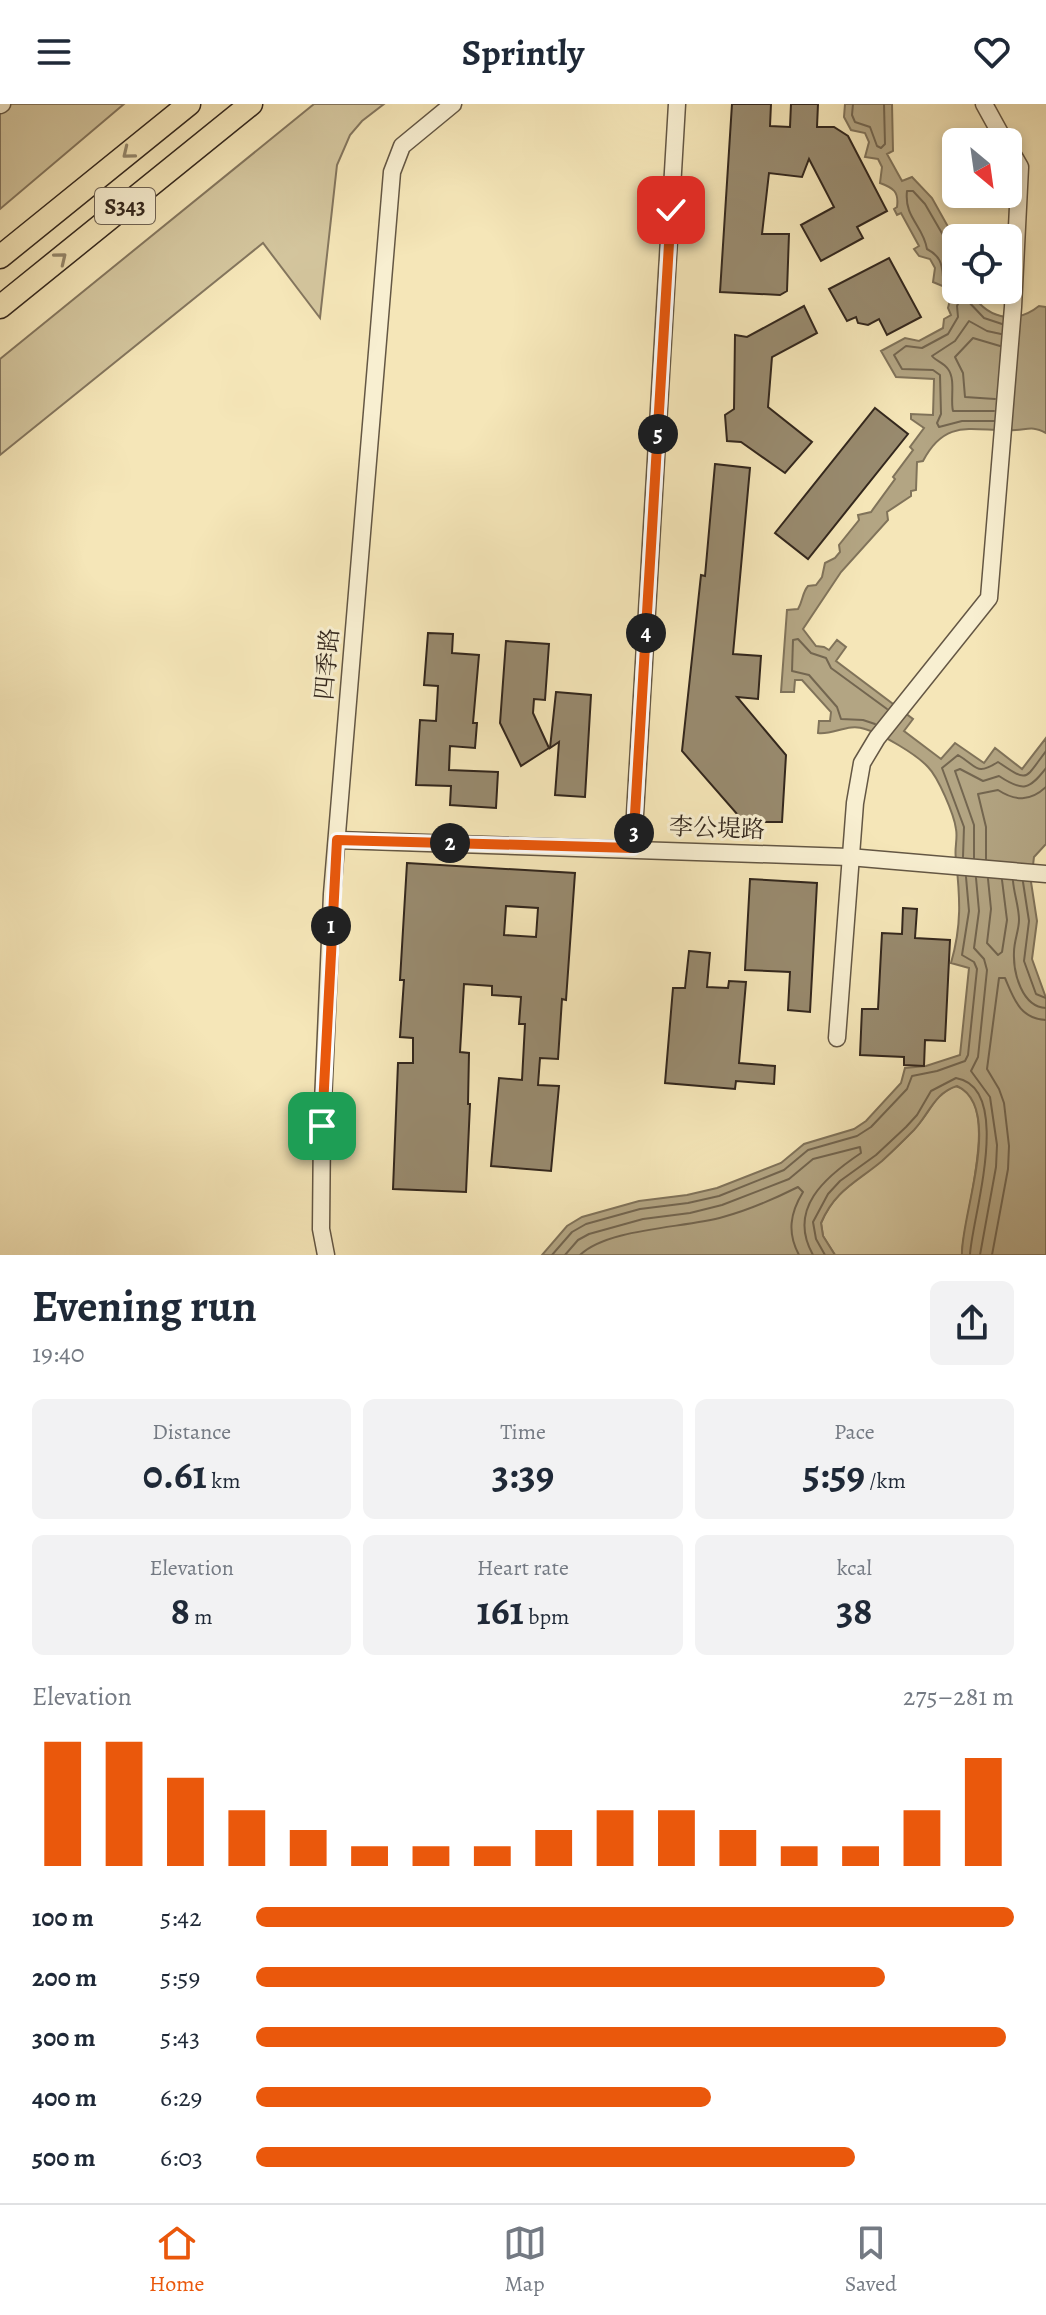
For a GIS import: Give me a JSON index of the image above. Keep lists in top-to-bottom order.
{
  "streets": {
    "main road": ["S343"],
    "street": ["四季路", "李公堤路"]
  },
  "crossings": [
    ["四季路", "李公堤路"]
  ],
  "north": "bottom right",
  "page": {
    "header": "Sprintly",
    "pins": [
      "5",
      "4",
      "3",
      "2",
      "1"
    ],
    "heading": ["Evening run", "19:40"],
    "stats": [
      ["Distance", "0.61 km"],
      ["Time", "3:39"],
      ["Pace", "5:59 /km"],
      ["Elevation", "8 m"],
      ["Heart rate", "161 bpm"],
      ["kcal", "38"]
    ],
    "chart": ["Elevation", "275–281 m"],
    "list": [
      {
        "name": "100 m",
        "note": "5:42"
      },
      {
        "name": "200 m",
        "note": "5:59"
      },
      {
        "name": "300 m",
        "note": "5:43"
      },
      {
        "name": "400 m",
        "note": "6:29"
      },
      {
        "name": "500 m",
        "note": "6:03"
      }
    ],
    "tabs": ["Home", "Map", "Saved"]
  }
}
